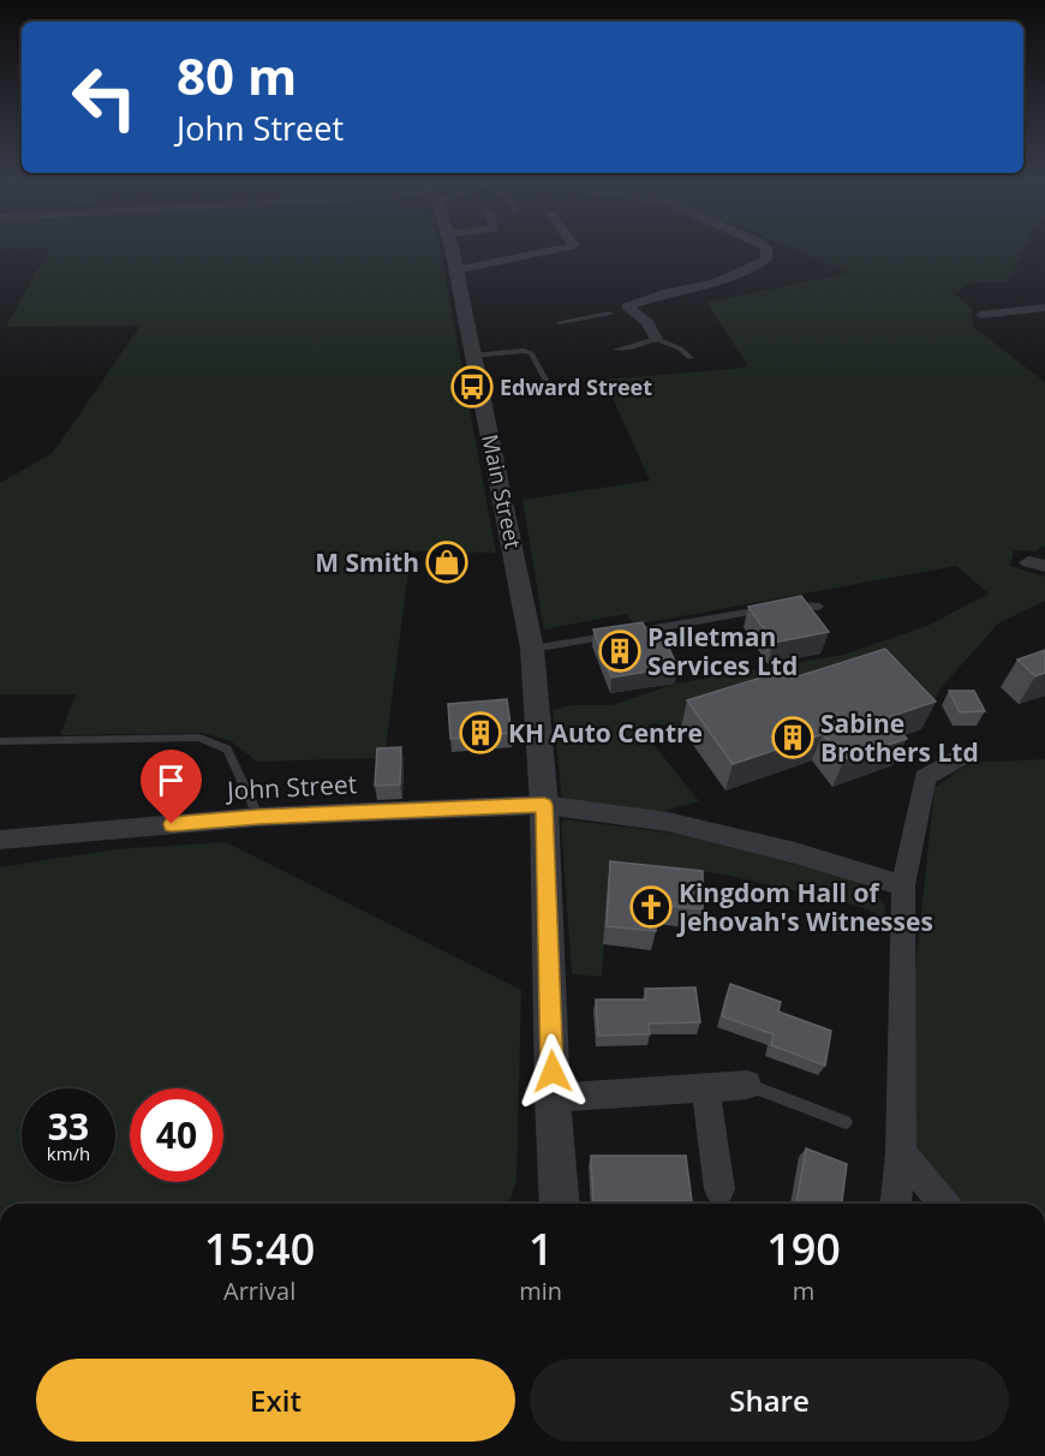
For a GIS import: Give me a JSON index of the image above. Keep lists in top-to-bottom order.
{
  "streets": {
    "street": ["Main Street", "John Street"]
  },
  "crossings": [
    ["Main Street", "John Street"]
  ],
  "places": {
    "bus stop": ["Edward Street"],
    "shop": ["M Smith"],
    "building": ["Palletman Services Ltd", "KH Auto Centre", "Sabine Brothers Ltd"],
    "church": ["Kingdom Hall of Jehovah's Witnesses"]
  },
  "page": {
    "turn": ["80 m", "John Street"],
    "speed": "33 km/h",
    "limit": "40",
    "eta": [
      "15:40",
      "Arrival",
      "1",
      "min",
      "190",
      "m"
    ],
    "buttons": ["Exit", "Share"]
  }
}
